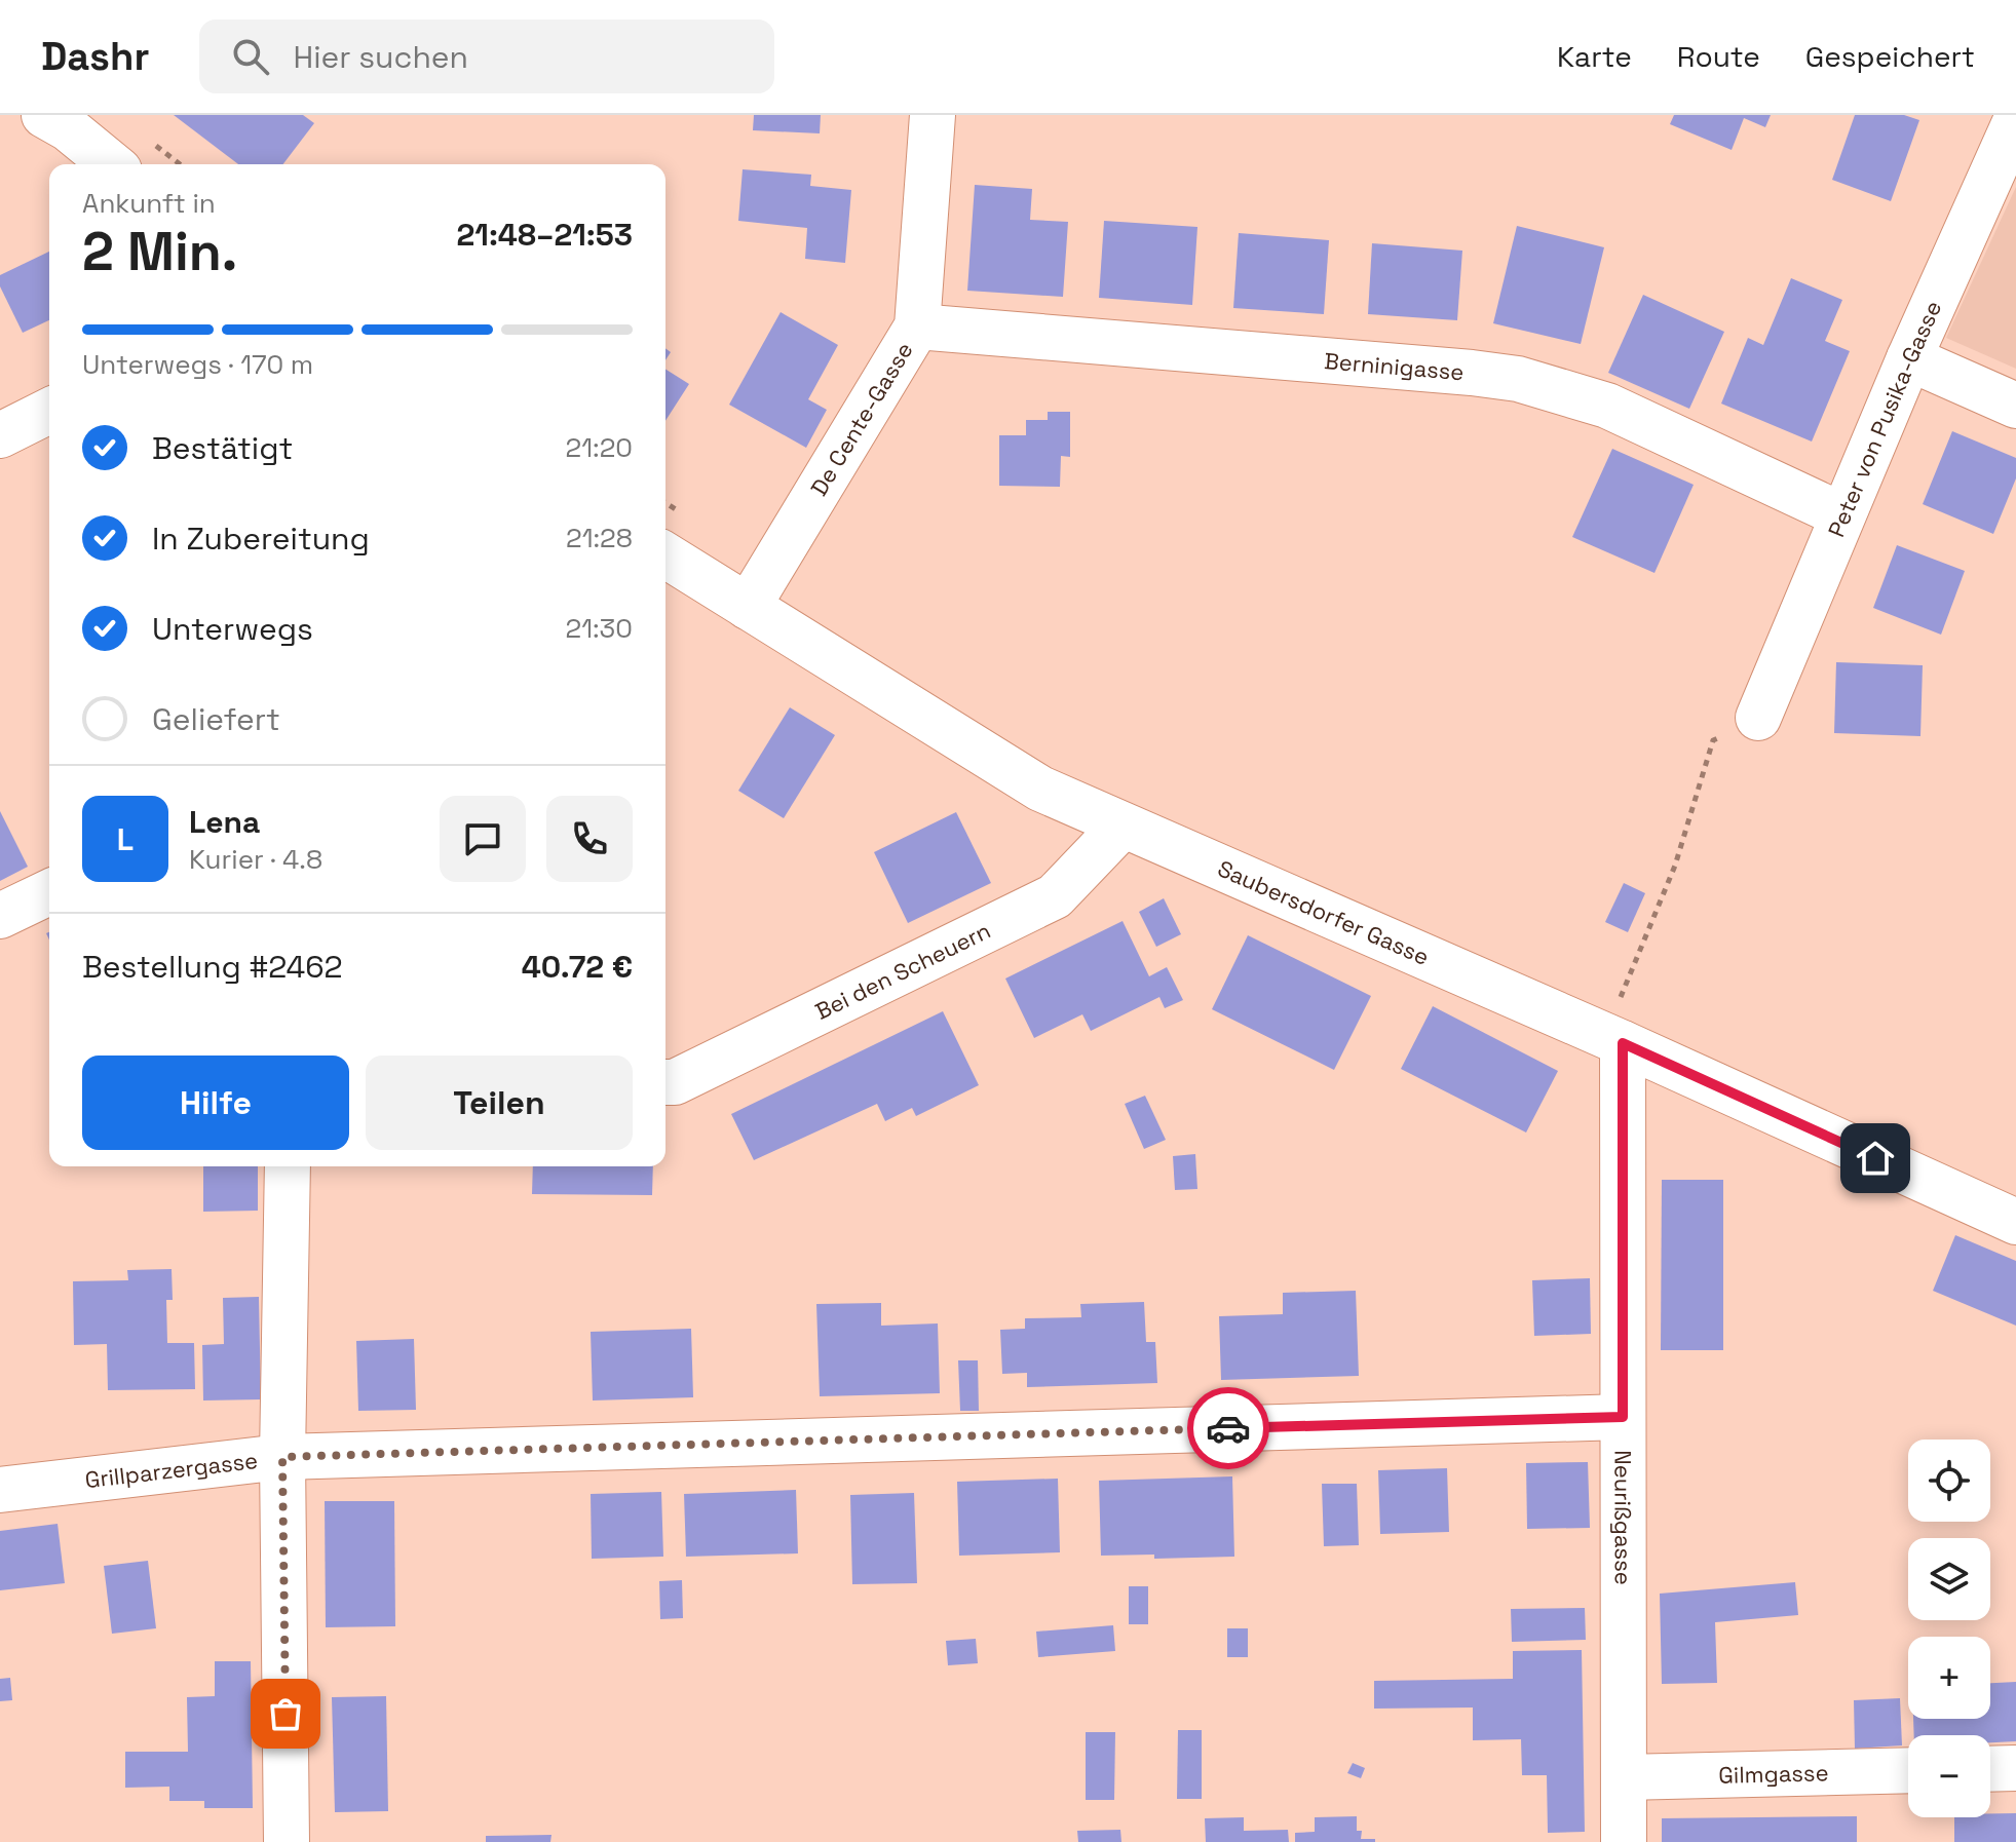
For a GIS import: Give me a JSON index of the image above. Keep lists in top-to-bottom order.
{
  "streets": {
    "street": [
      "Berninigasse",
      "De Cente-Gasse",
      "Peter von Pusika-Gasse",
      "Saubersdorfer Gasse",
      "Bei den Scheuern",
      "Grillparzergasse",
      "Neurißgasse",
      "Gilmgasse"
    ]
  },
  "crossings": [
    ["Berninigasse", "De Cente-Gasse"],
    ["Berninigasse", "Peter von Pusika-Gasse"],
    ["De Cente-Gasse", "Saubersdorfer Gasse"],
    ["Saubersdorfer Gasse", "Bei den Scheuern"],
    ["Saubersdorfer Gasse", "Neurißgasse"],
    ["Grillparzergasse", "Neurißgasse"],
    ["Neurißgasse", "Gilmgasse"]
  ],
  "page": {
    "header": "Dashr",
    "search": "Hier suchen",
    "nav": ["Karte", "Route", "Gespeichert"],
    "heading": ["2 Min.", "Ankunft in", "21:48–21:53"],
    "panel": [
      "Lena",
      "Kurier · 4.8",
      "Bestellung #2462",
      "40.72 €"
    ],
    "bar": "Unterwegs · 170 m",
    "list": [
      ["Bestätigt", "21:20"],
      ["In Zubereitung", "21:28"],
      ["Unterwegs", "21:30"],
      "Geliefert"
    ],
    "round": "L",
    "buttons": ["Hilfe", "Teilen"],
    "map_buttons": ["+", "−"]
  }
}
